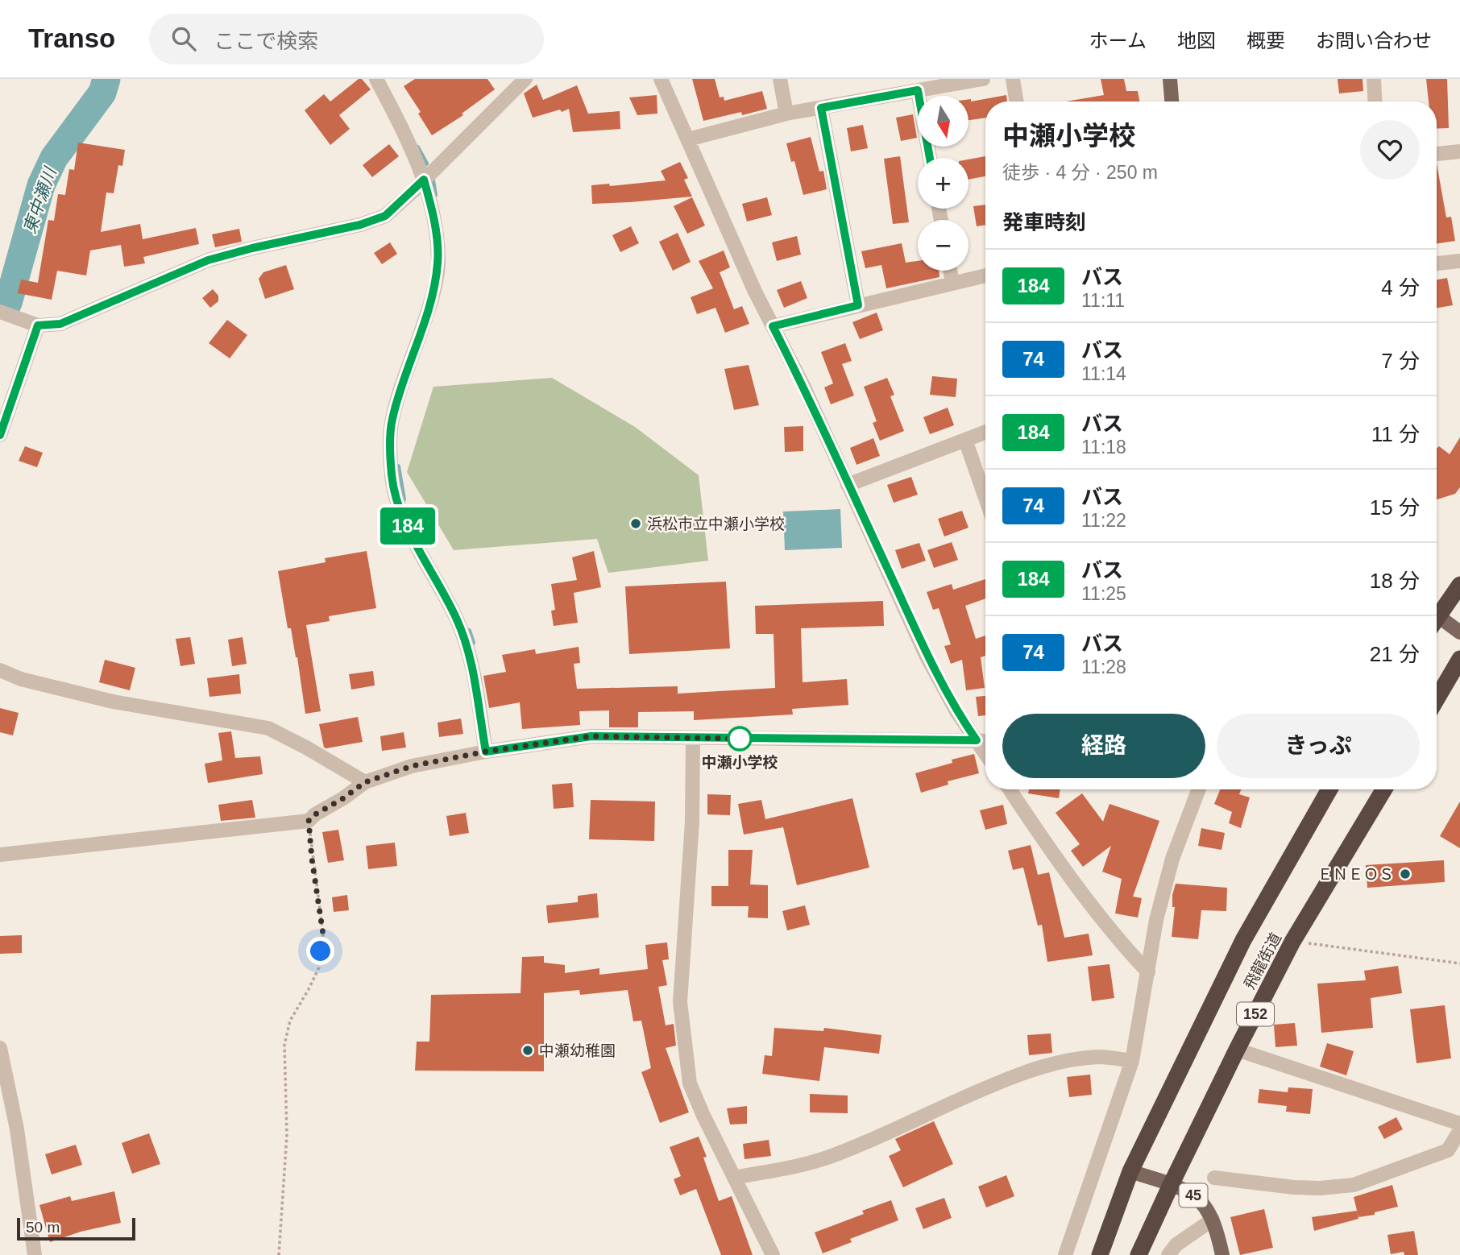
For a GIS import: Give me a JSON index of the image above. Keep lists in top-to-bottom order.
{
  "streets": {
    "highway": ["飛龍街道", "152"],
    "main road": ["45"]
  },
  "crossings": [
    ["飛龍街道", "45"]
  ],
  "water": ["東中瀬川"],
  "places": [
    "浜松市立中瀬小学校",
    "中瀬小学校",
    "ＥＮＥＯＳ",
    "中瀬幼稚園"
  ],
  "lines": ["bus line 184"],
  "scale_bar": "50 m",
  "north": "bottom",
  "page": {
    "header": "Transo",
    "search": "ここで検索",
    "nav": [
      "ホーム",
      "地図",
      "概要",
      "お問い合わせ"
    ],
    "on_map": "184",
    "map_buttons": ["+", "−"],
    "heading": [
      ["中瀬小学校", "徒歩 · 4 分 · 250 m"],
      "発車時刻"
    ],
    "list": [
      {
        "mark": "184",
        "name": "バス",
        "note": "11:11",
        "value": "4 分"
      },
      {
        "mark": "74",
        "name": "バス",
        "note": "11:14",
        "value": "7 分"
      },
      {
        "mark": "184",
        "name": "バス",
        "note": "11:18",
        "value": "11 分"
      },
      {
        "mark": "74",
        "name": "バス",
        "note": "11:22",
        "value": "15 分"
      },
      {
        "mark": "184",
        "name": "バス",
        "note": "11:25",
        "value": "18 分"
      },
      {
        "mark": "74",
        "name": "バス",
        "note": "11:28",
        "value": "21 分"
      }
    ],
    "buttons": ["経路", "きっぷ"],
    "scale": "50 m"
  }
}
